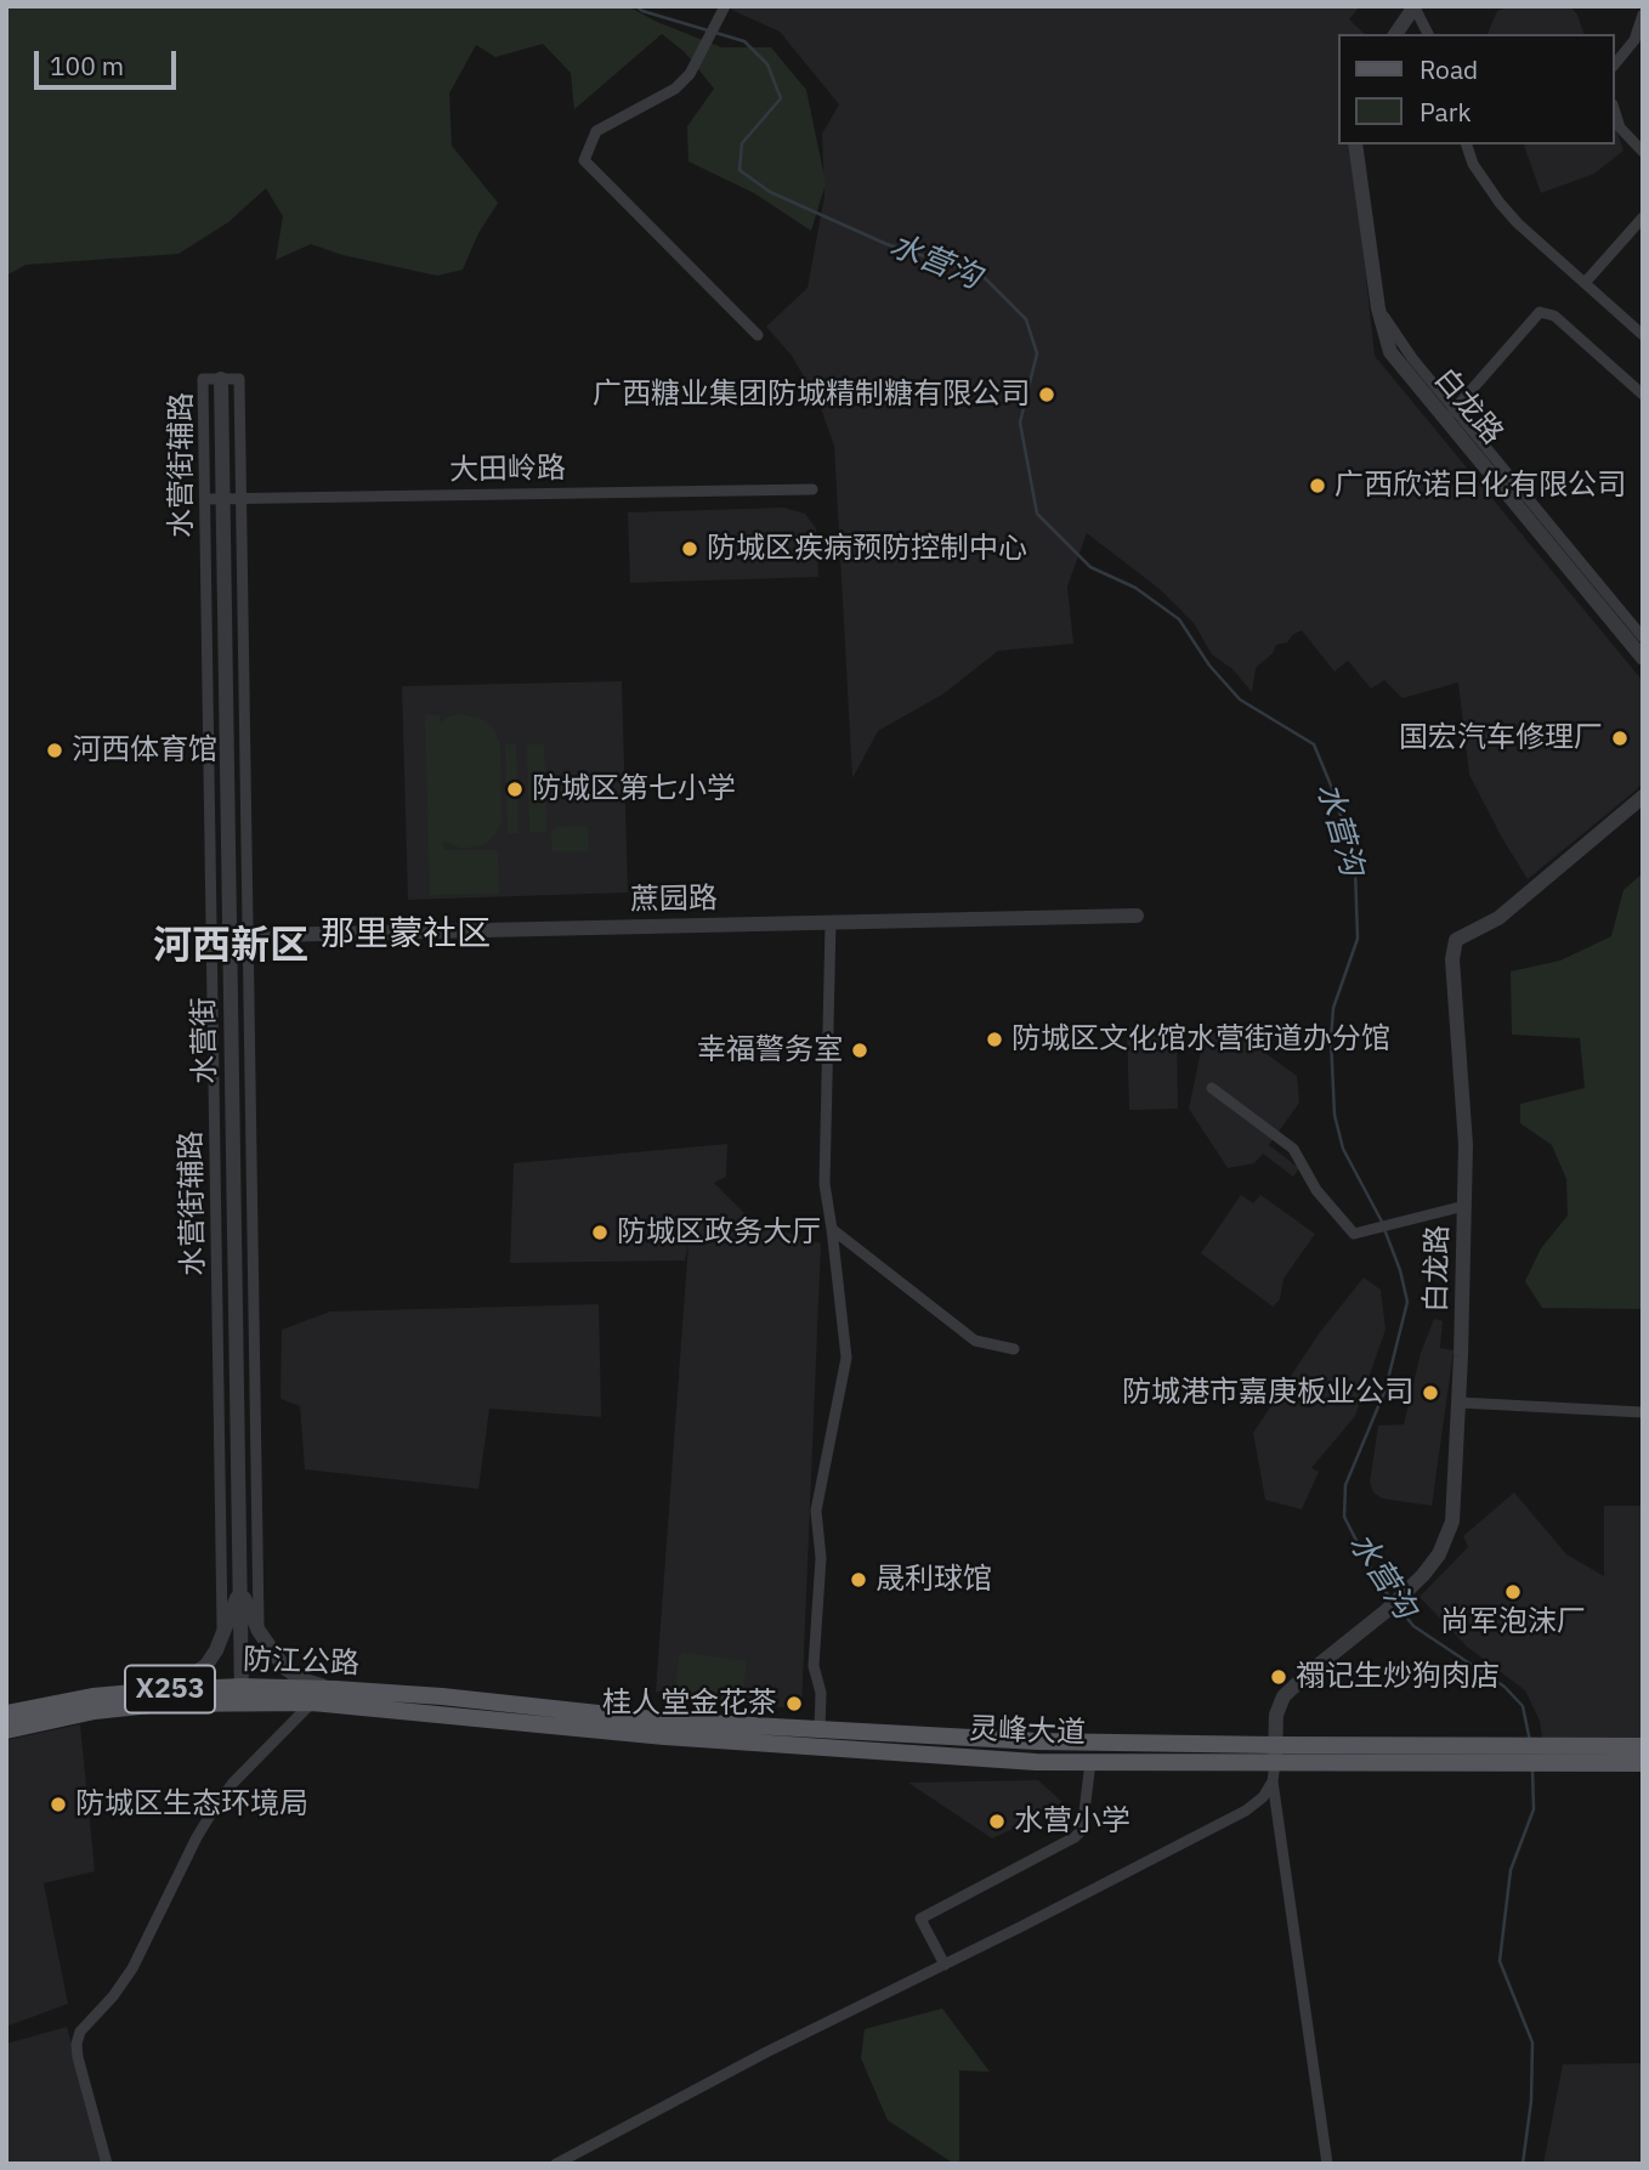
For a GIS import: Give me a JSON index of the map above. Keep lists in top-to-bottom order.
{
  "streets": {
    "main road": ["防江公路", "X253", "灵峰大道"],
    "street": [
      "白龙路",
      "水营街辅路",
      "大田岭路",
      "蔗园路",
      "水营街"
    ]
  },
  "crossings": [
    ["白龙路", "灵峰大道"],
    ["水营街辅路", "大田岭路"],
    ["水营街辅路", "蔗园路"],
    ["水营街辅路", "水营街"],
    ["大田岭路", "水营街"],
    ["蔗园路", "水营街"],
    ["水营街", "防江公路"],
    ["防江公路", "灵峰大道"]
  ],
  "districts": ["那里蒙社区", "河西新区"],
  "water": ["水营沟"],
  "places": [
    "广西糖业集团防城精制糖有限公司",
    "广西欣诺日化有限公司",
    "防城区疾病预防控制中心",
    "国宏汽车修理厂",
    "河西体育馆",
    "防城区第七小学",
    "防城区文化馆水营街道办分馆",
    "幸福警务室",
    "防城区政务大厅",
    "防城港市嘉庚板业公司",
    "晟利球馆",
    "尚军泡沫厂",
    "禤记生炒狗肉店",
    "桂人堂金花茶",
    "防城区生态环境局",
    "水营小学"
  ],
  "legend": ["Road", "Park"],
  "scale_bar": "100 m"
}
